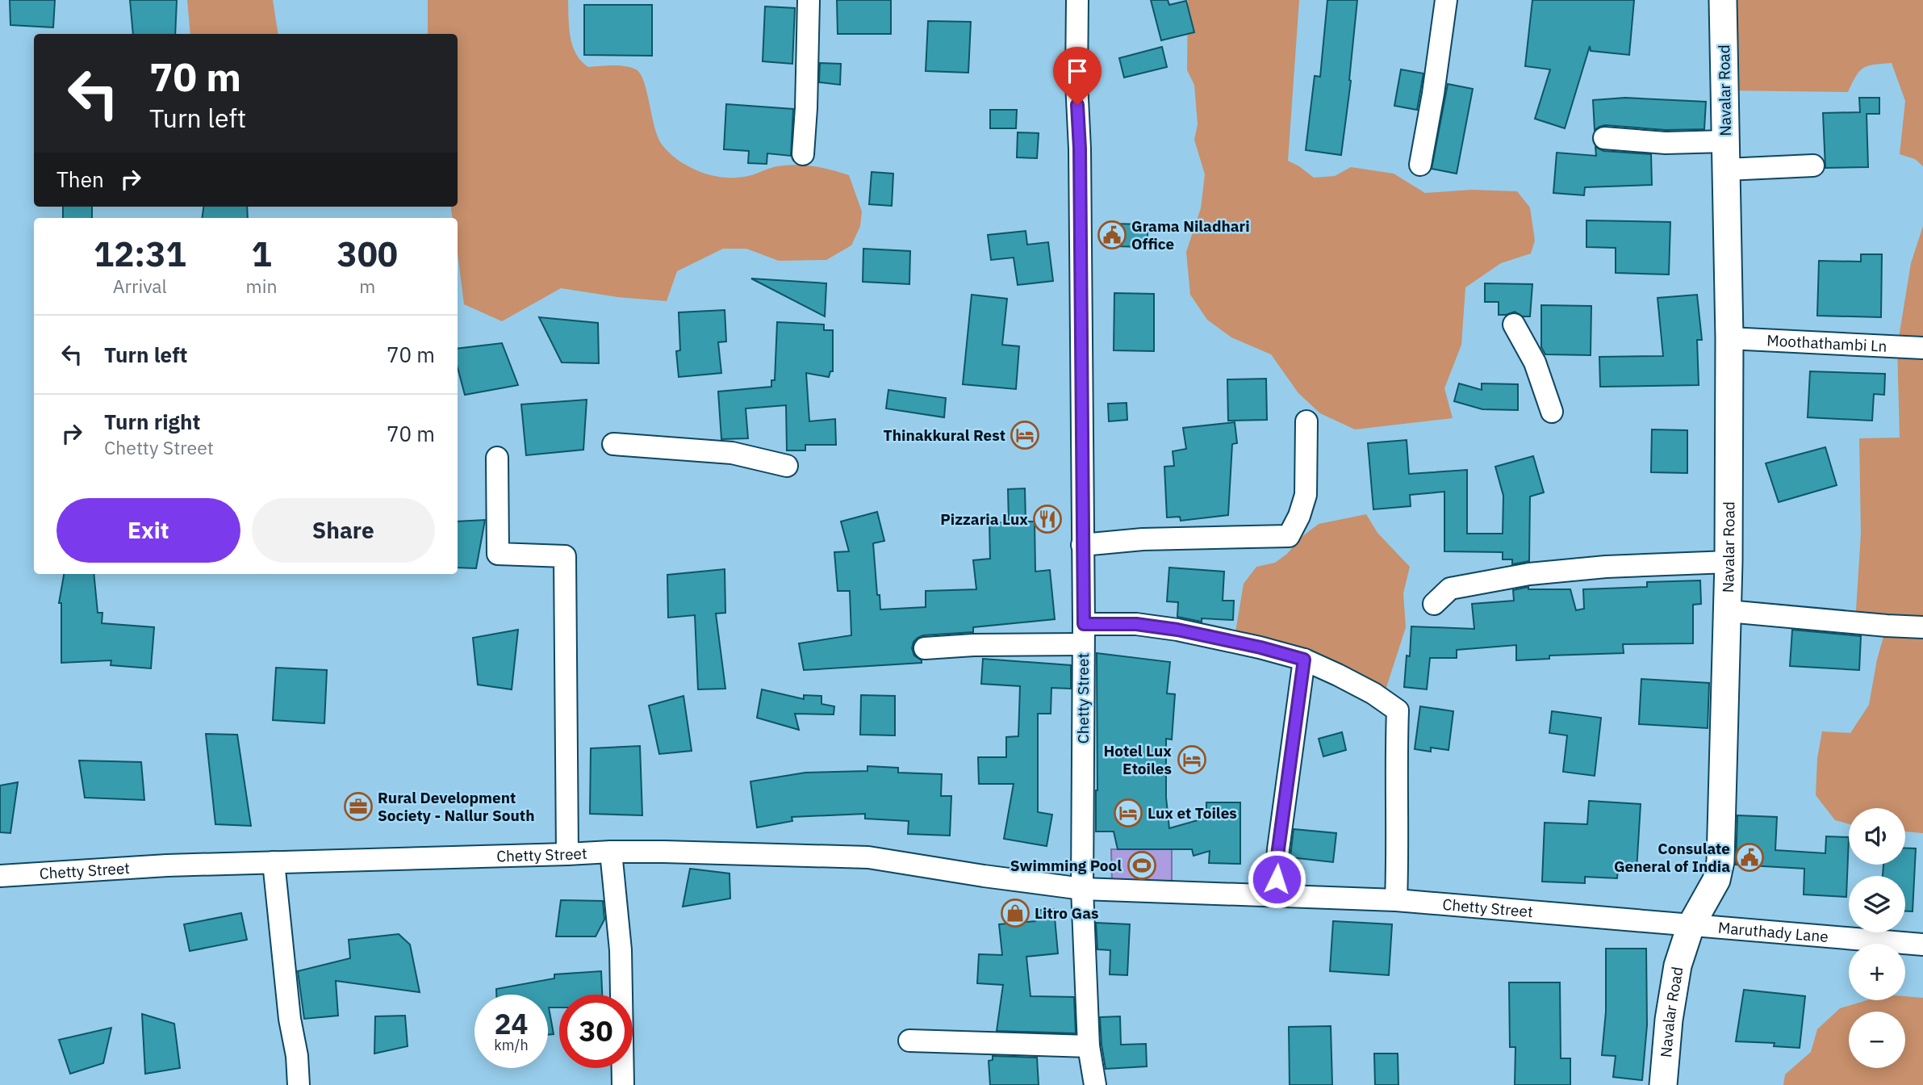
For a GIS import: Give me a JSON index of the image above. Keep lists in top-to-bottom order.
{
  "streets": {
    "street": [
      "Navalar Road",
      "Moothathambi Ln",
      "Chetty Street",
      "Maruthady Lane"
    ]
  },
  "crossings": [
    ["Navalar Road", "Moothathambi Ln"],
    ["Navalar Road", "Chetty Street"],
    ["Navalar Road", "Maruthady Lane"],
    ["Chetty Street", "Maruthady Lane"]
  ],
  "places": {
    "public building": ["Grama Niladhari Office", "Consulate General of India"],
    "hotel": ["Thinakkural Rest", "Hotel Lux Etoiles", "Lux et Toiles"],
    "restaurant": ["Pizzaria Lux"],
    "office": ["Rural Development Society - Nallur South"],
    "sports": ["Swimming Pool"],
    "shop": ["Litro Gas"]
  },
  "page": {
    "turn": ["70 m", "Turn left"],
    "then": "Then",
    "eta": [
      "12:31",
      "Arrival",
      "1",
      "min",
      "300",
      "m"
    ],
    "list": [
      {
        "name": "Turn left",
        "value": "70 m"
      },
      {
        "name": "Turn right",
        "note": "Chetty Street",
        "value": "70 m"
      }
    ],
    "buttons": ["Exit", "Share"],
    "map_buttons": ["+", "−"],
    "speed": "24 km/h",
    "limit": "30"
  }
}
